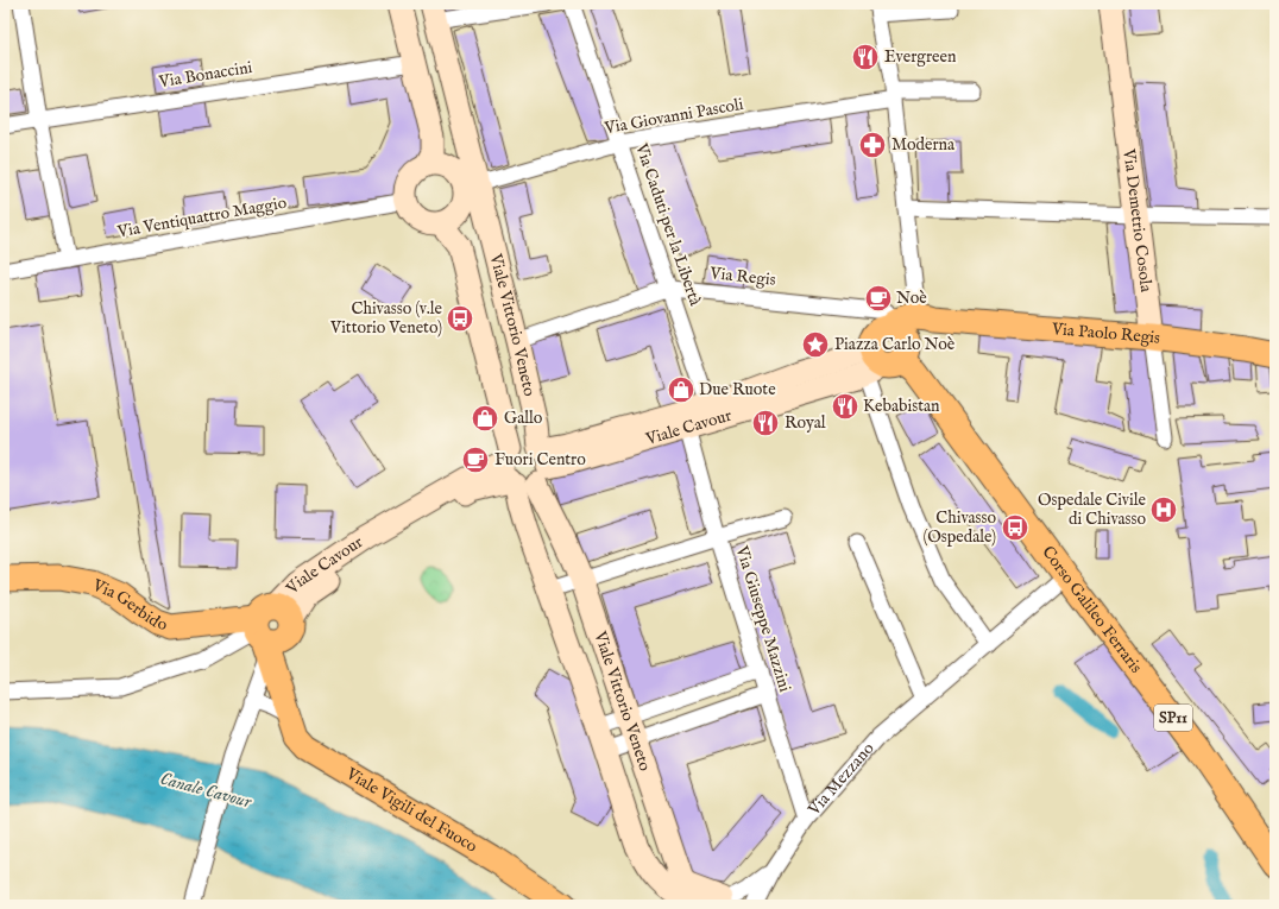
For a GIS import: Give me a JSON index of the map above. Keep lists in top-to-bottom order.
{
  "streets": {
    "main road": [
      "Via Demetrio Cosola",
      "Viale Vittorio Veneto",
      "Via Paolo Regis",
      "Viale Cavour",
      "Via Gerbido",
      "Corso Galileo Ferraris",
      "SP11",
      "Viale Vigili del Fuoco"
    ],
    "street": [
      "Via Bonaccini",
      "Via Giovanni Pascoli",
      "Via Ventiquattro Maggio",
      "Via Caduti per la Libertà",
      "Via Regis",
      "Via Giuseppe Mazzini",
      "Via Mezzano"
    ]
  },
  "crossings": [
    ["Via Giovanni Pascoli", "Via Ventiquattro Maggio"],
    ["Via Giovanni Pascoli", "Via Caduti per la Libertà"],
    ["Via Giovanni Pascoli", "Viale Vittorio Veneto"],
    ["Via Ventiquattro Maggio", "Viale Vittorio Veneto"],
    ["Via Demetrio Cosola", "Via Paolo Regis"],
    ["Via Caduti per la Libertà", "Via Regis"],
    ["Via Caduti per la Libertà", "Viale Cavour"],
    ["Via Regis", "Viale Vittorio Veneto"],
    ["Via Regis", "Via Paolo Regis"],
    ["Viale Vittorio Veneto", "Viale Cavour"],
    ["Viale Vittorio Veneto", "Via Mezzano"],
    ["Viale Cavour", "Via Gerbido"],
    ["Viale Cavour", "Corso Galileo Ferraris"],
    ["Viale Cavour", "Via Giuseppe Mazzini"],
    ["Viale Cavour", "Viale Vigili del Fuoco"],
    ["Via Gerbido", "Viale Vigili del Fuoco"],
    ["Corso Galileo Ferraris", "Via Mezzano"],
    ["Via Giuseppe Mazzini", "Via Mezzano"]
  ],
  "water": ["Canale Cavour"],
  "places": {
    "restaurant": ["Evergreen", "Kebabistan", "Royal"],
    "pharmacy": ["Moderna"],
    "cafe": ["Noè", "Fuori Centro"],
    "bus stop": ["Chivasso (v.le Vittorio Veneto)", "Chivasso (Ospedale)"],
    "place": ["Piazza Carlo Noè"],
    "shop": ["Due Ruote", "Gallo"],
    "hospital": ["Ospedale Civile di Chivasso"]
  }
}
